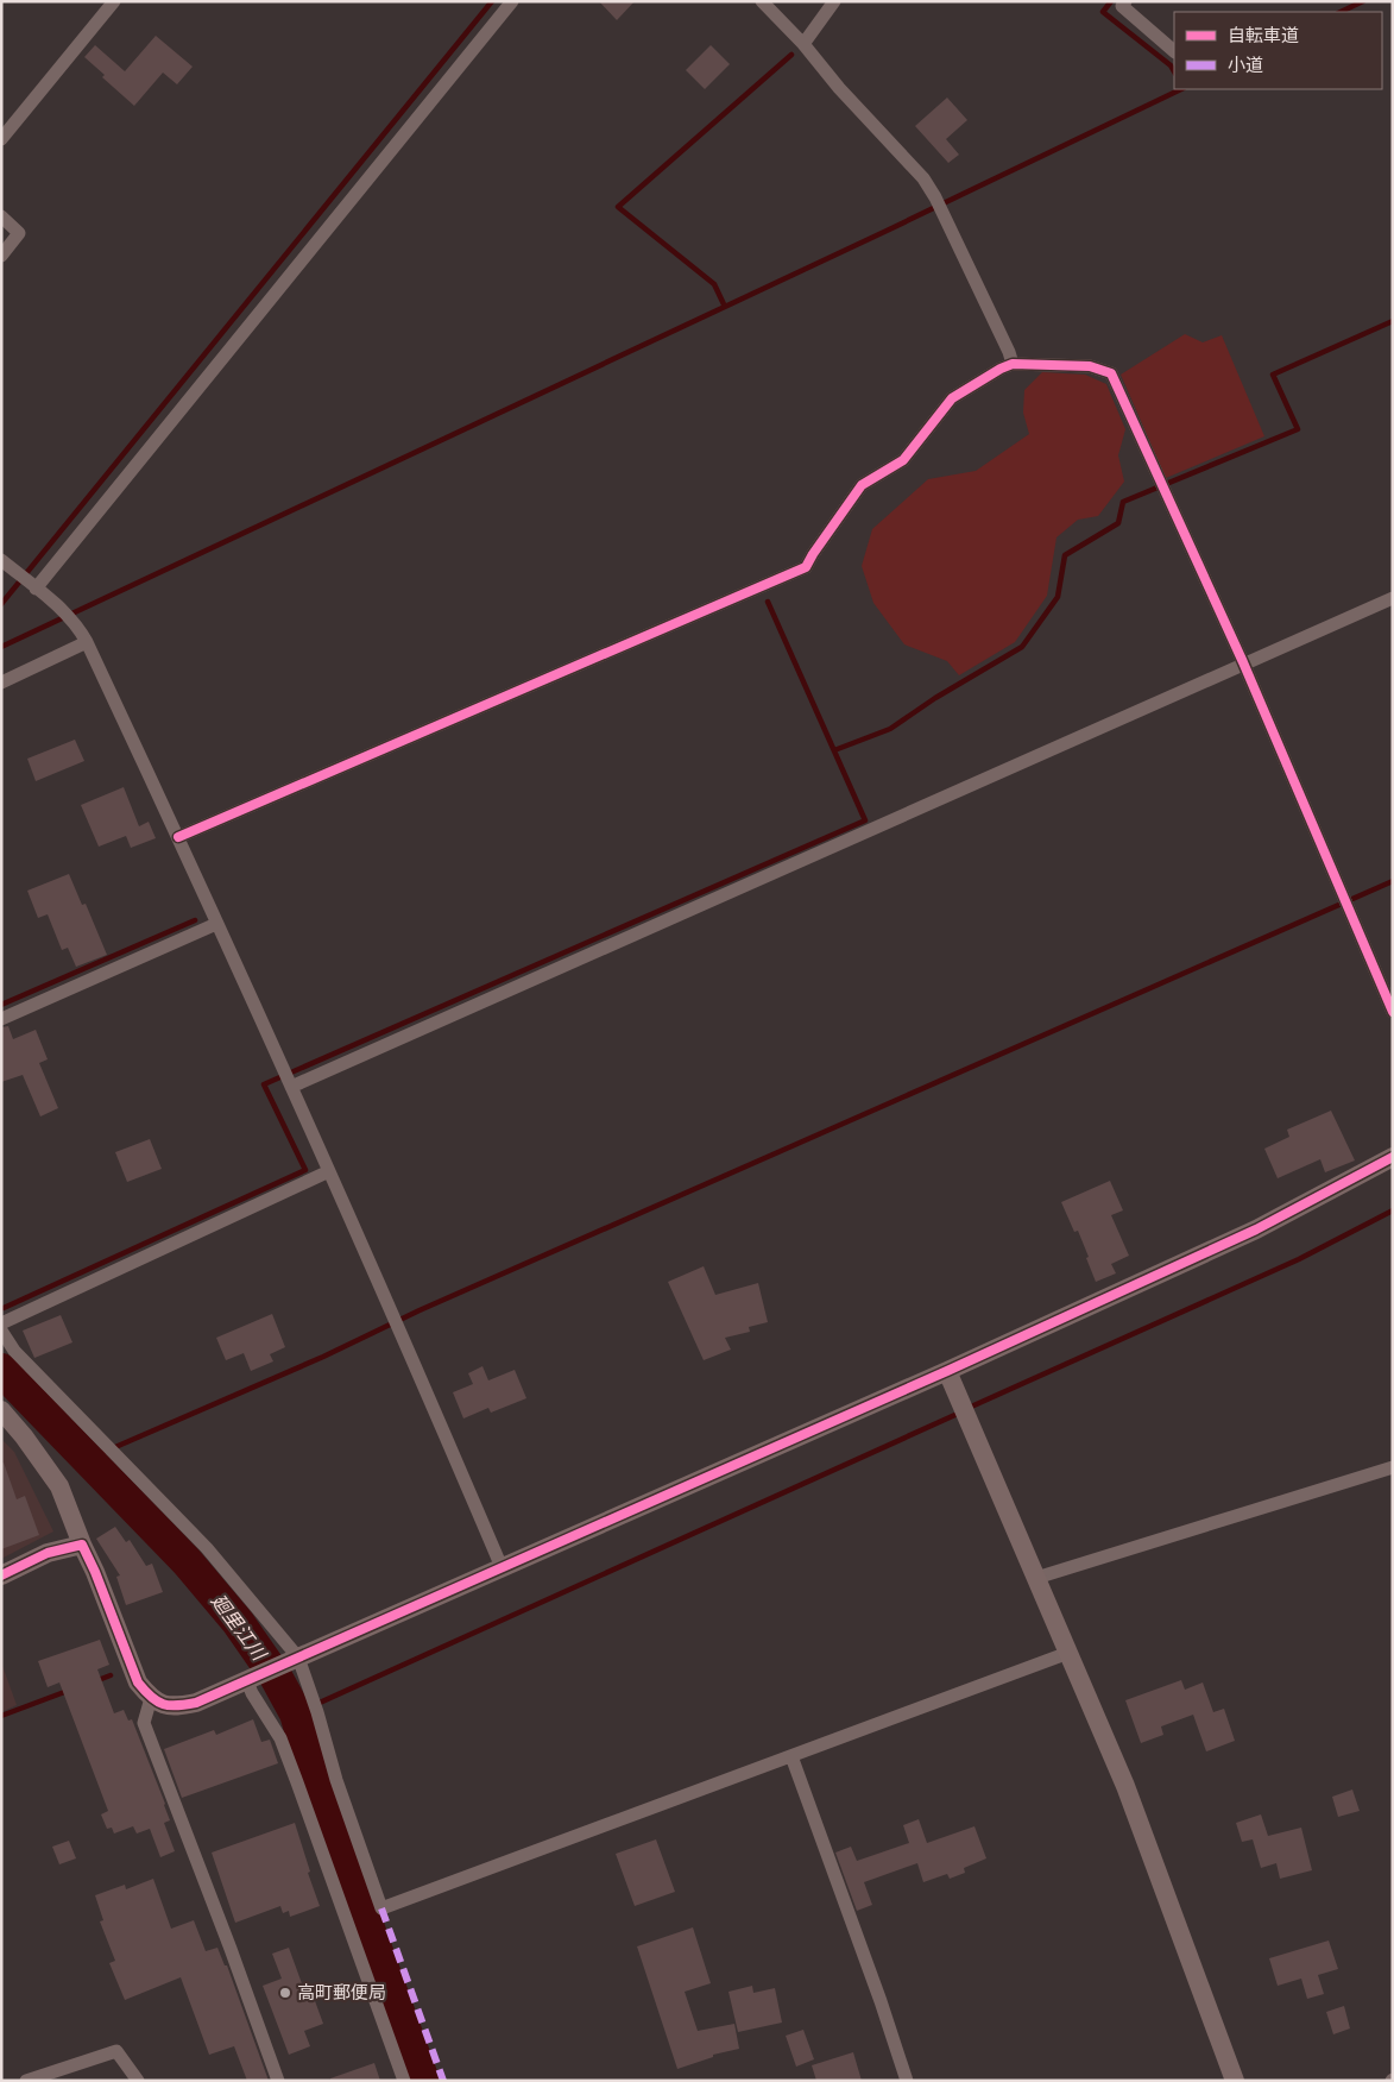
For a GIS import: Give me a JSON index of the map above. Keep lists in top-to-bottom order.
{
  "water": ["廻里江川"],
  "places": ["高町郵便局"],
  "legend": ["自転車道", "小道"]
}
